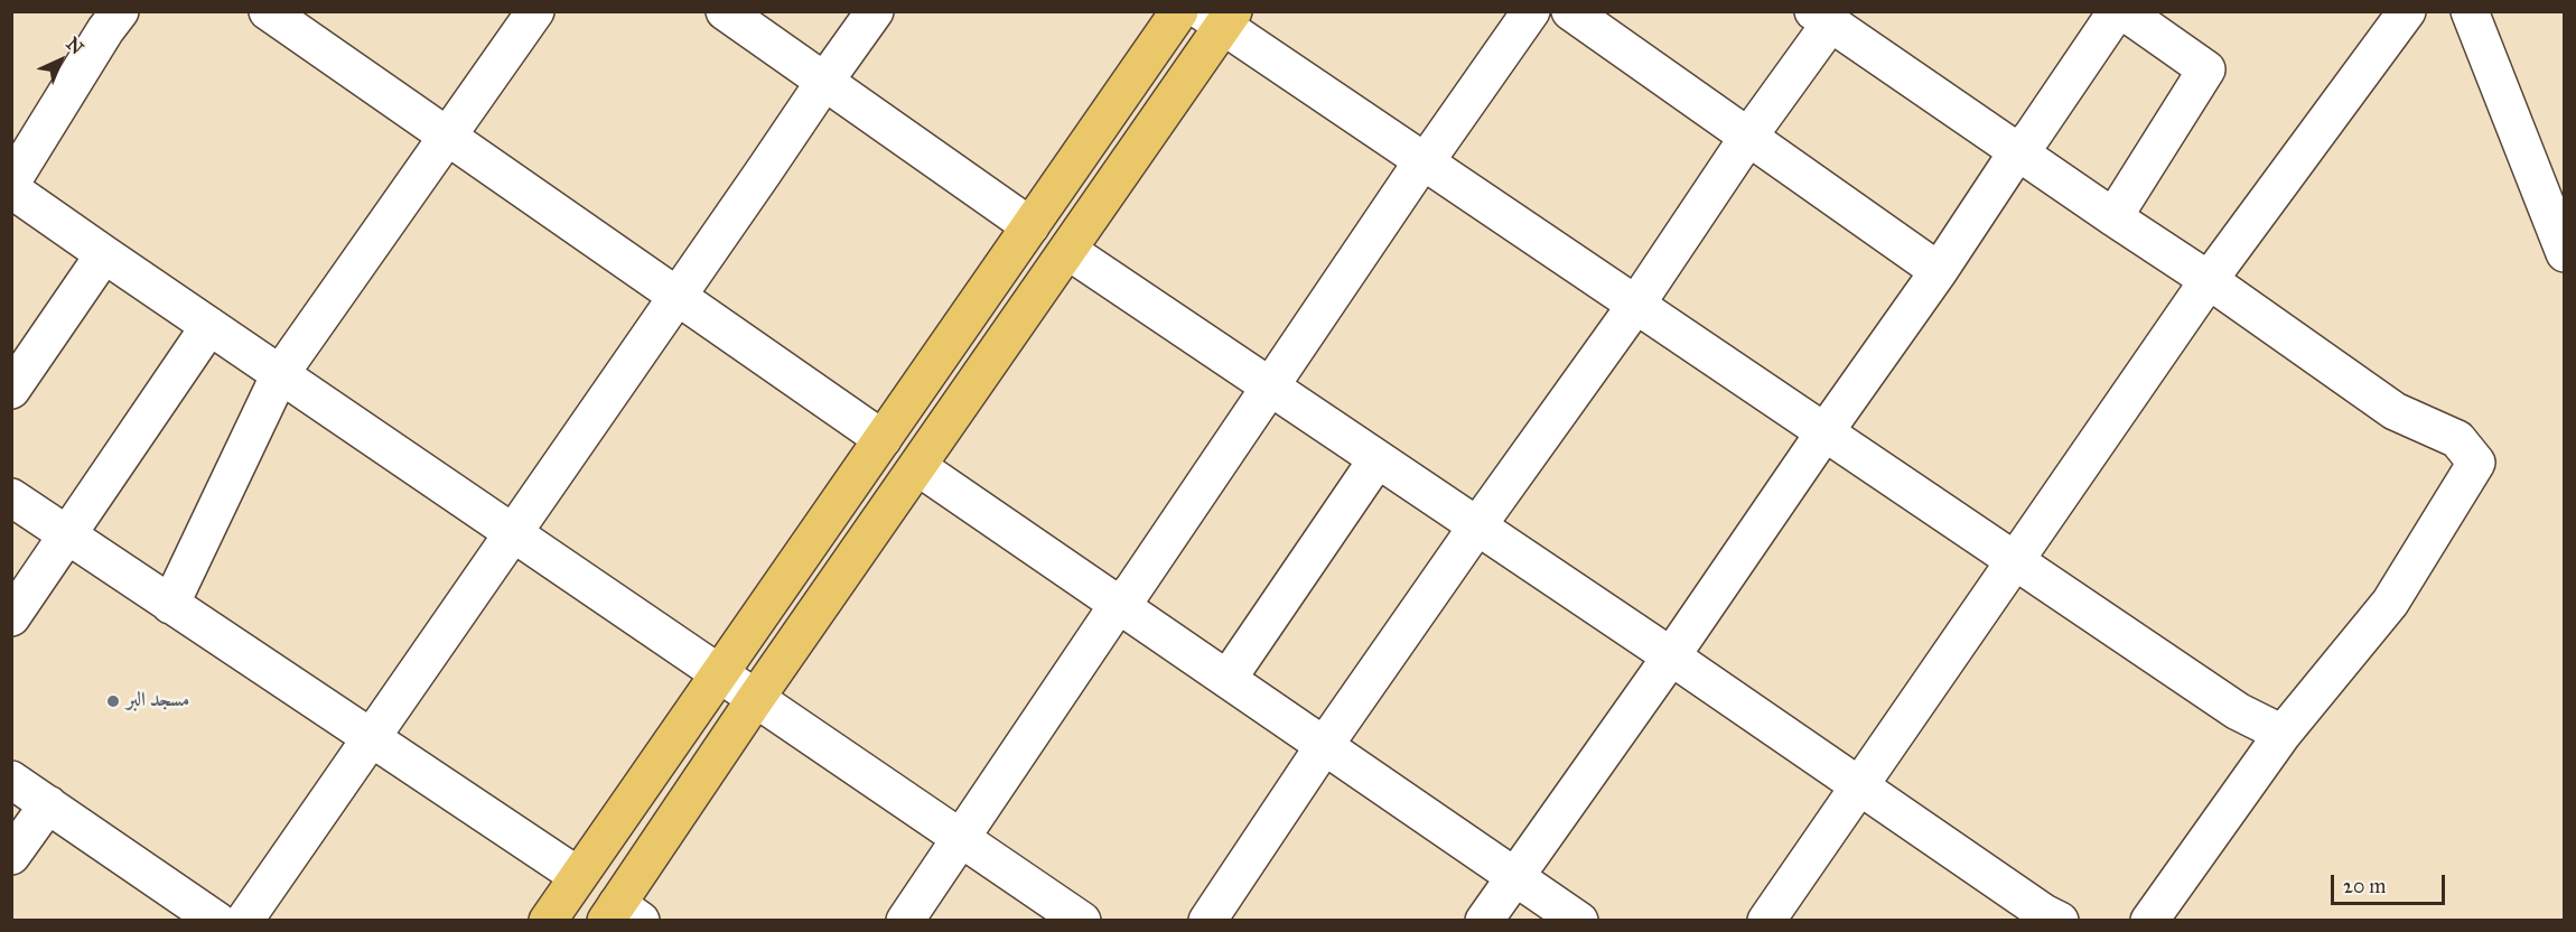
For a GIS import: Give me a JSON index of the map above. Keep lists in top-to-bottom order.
{
  "places": ["مسجد البر"],
  "scale_bar": "20 m",
  "north": "top right"
}
